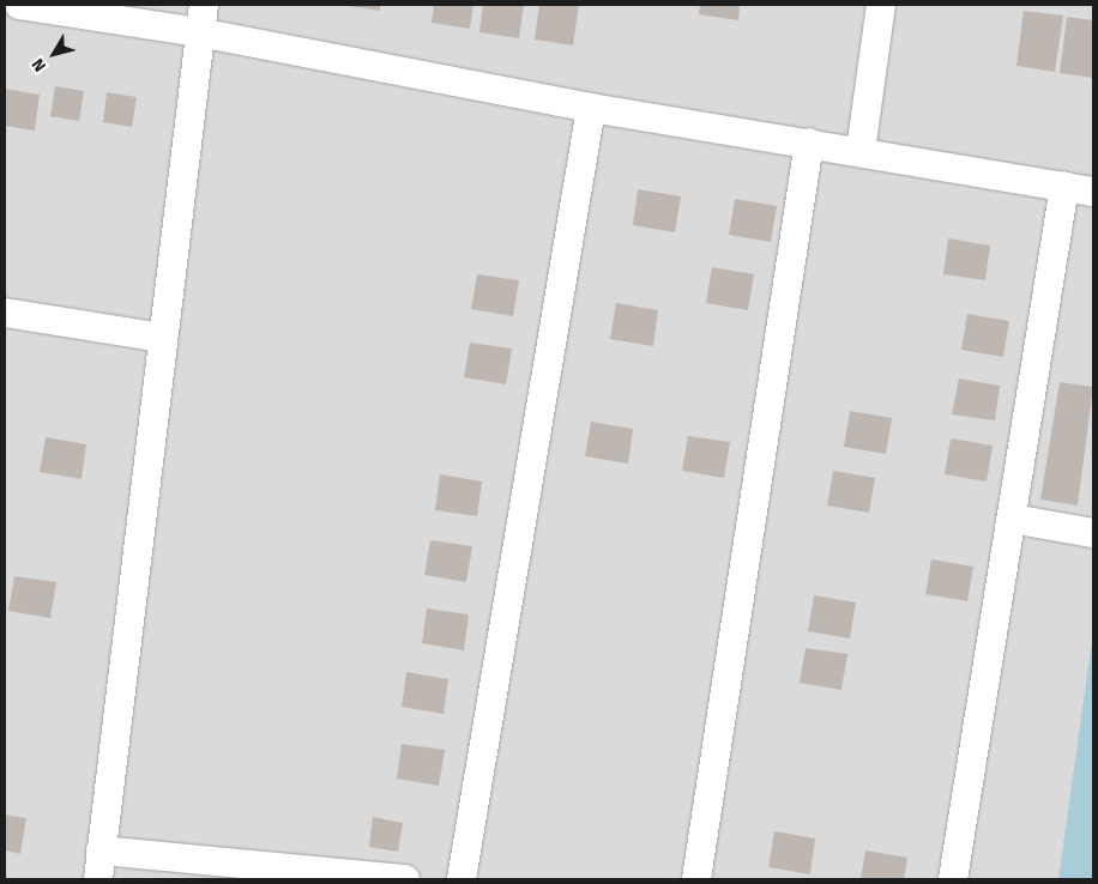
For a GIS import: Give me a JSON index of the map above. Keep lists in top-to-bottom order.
{
  "north": "bottom left"
}
